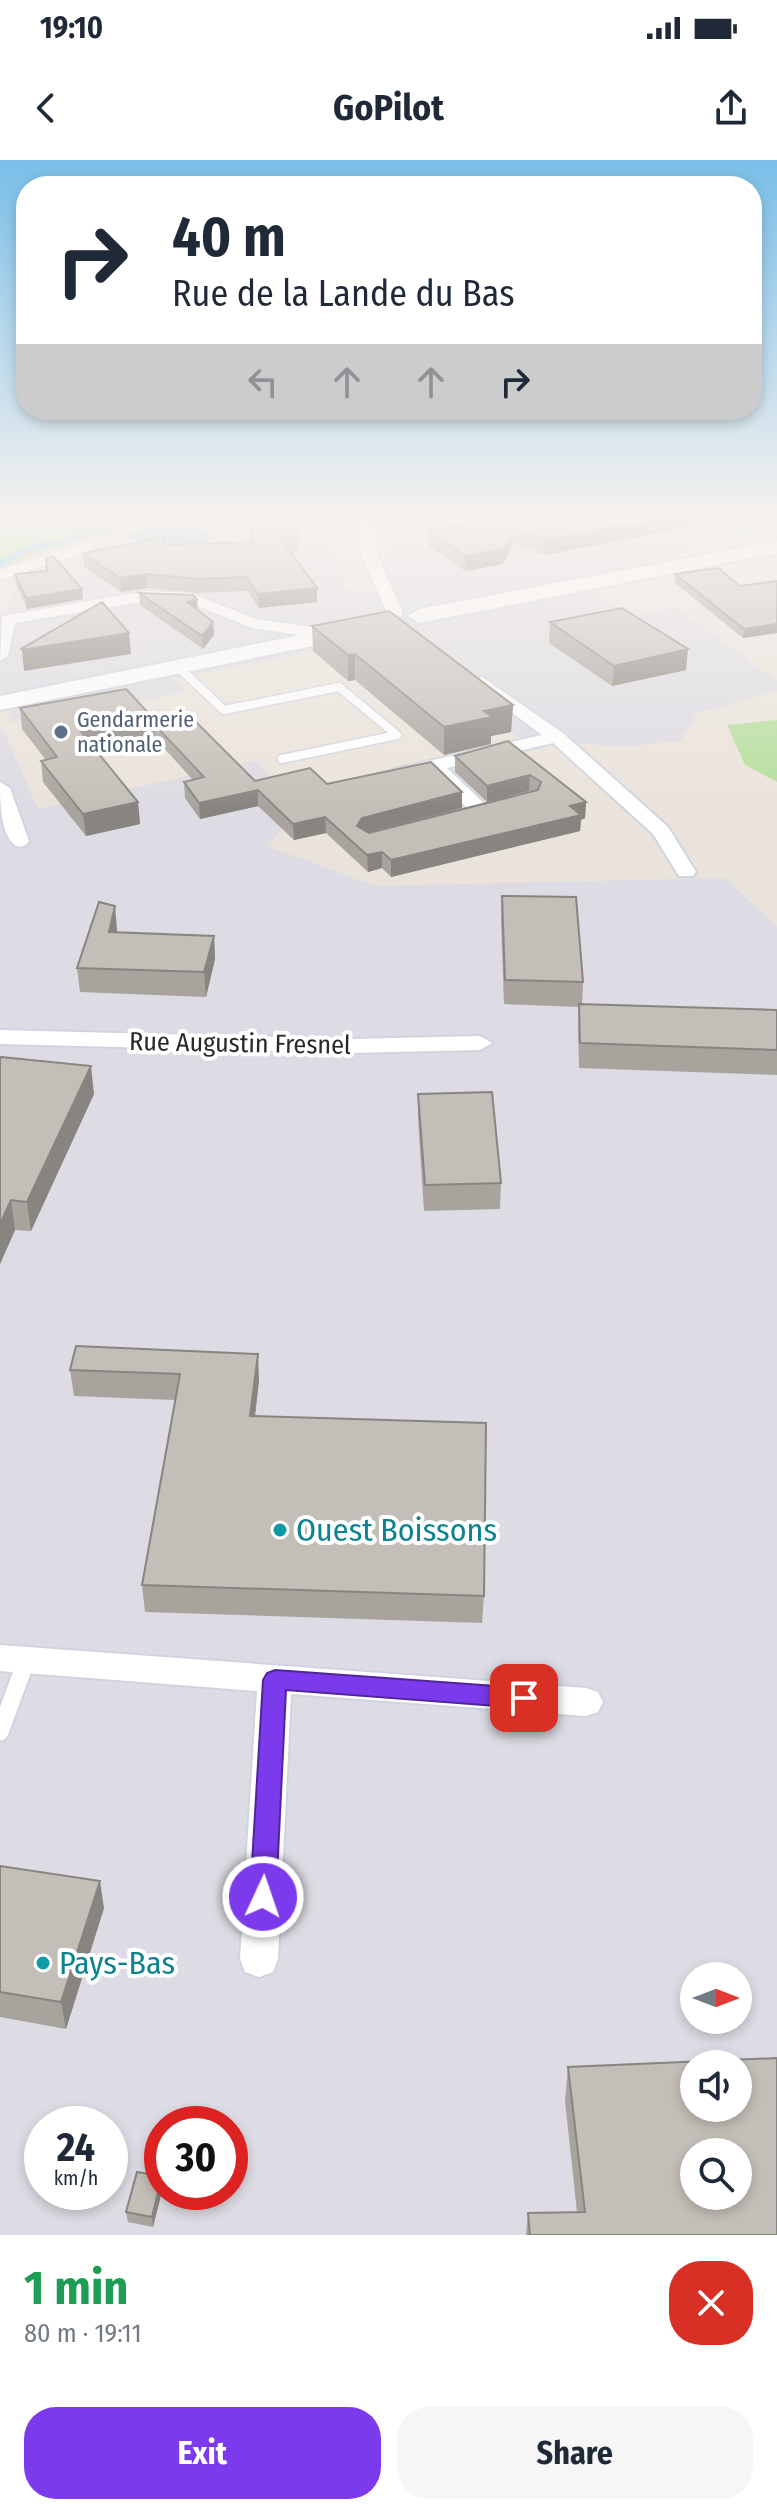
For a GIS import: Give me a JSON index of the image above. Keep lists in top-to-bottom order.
{
  "streets": {
    "street": ["Rue Augustin Fresnel"]
  },
  "places": ["Gendarmerie nationale", "Ouest Boissons", "Pays-Bas"],
  "north": "right",
  "page": {
    "status": "19:10",
    "header": "GoPilot",
    "turn": ["40 m", "Rue de la Lande du Bas"],
    "speed": "24 km/h",
    "limit": "30",
    "heading": ["1 min", "80 m · 19:11"],
    "buttons": ["Exit", "Share"]
  }
}
